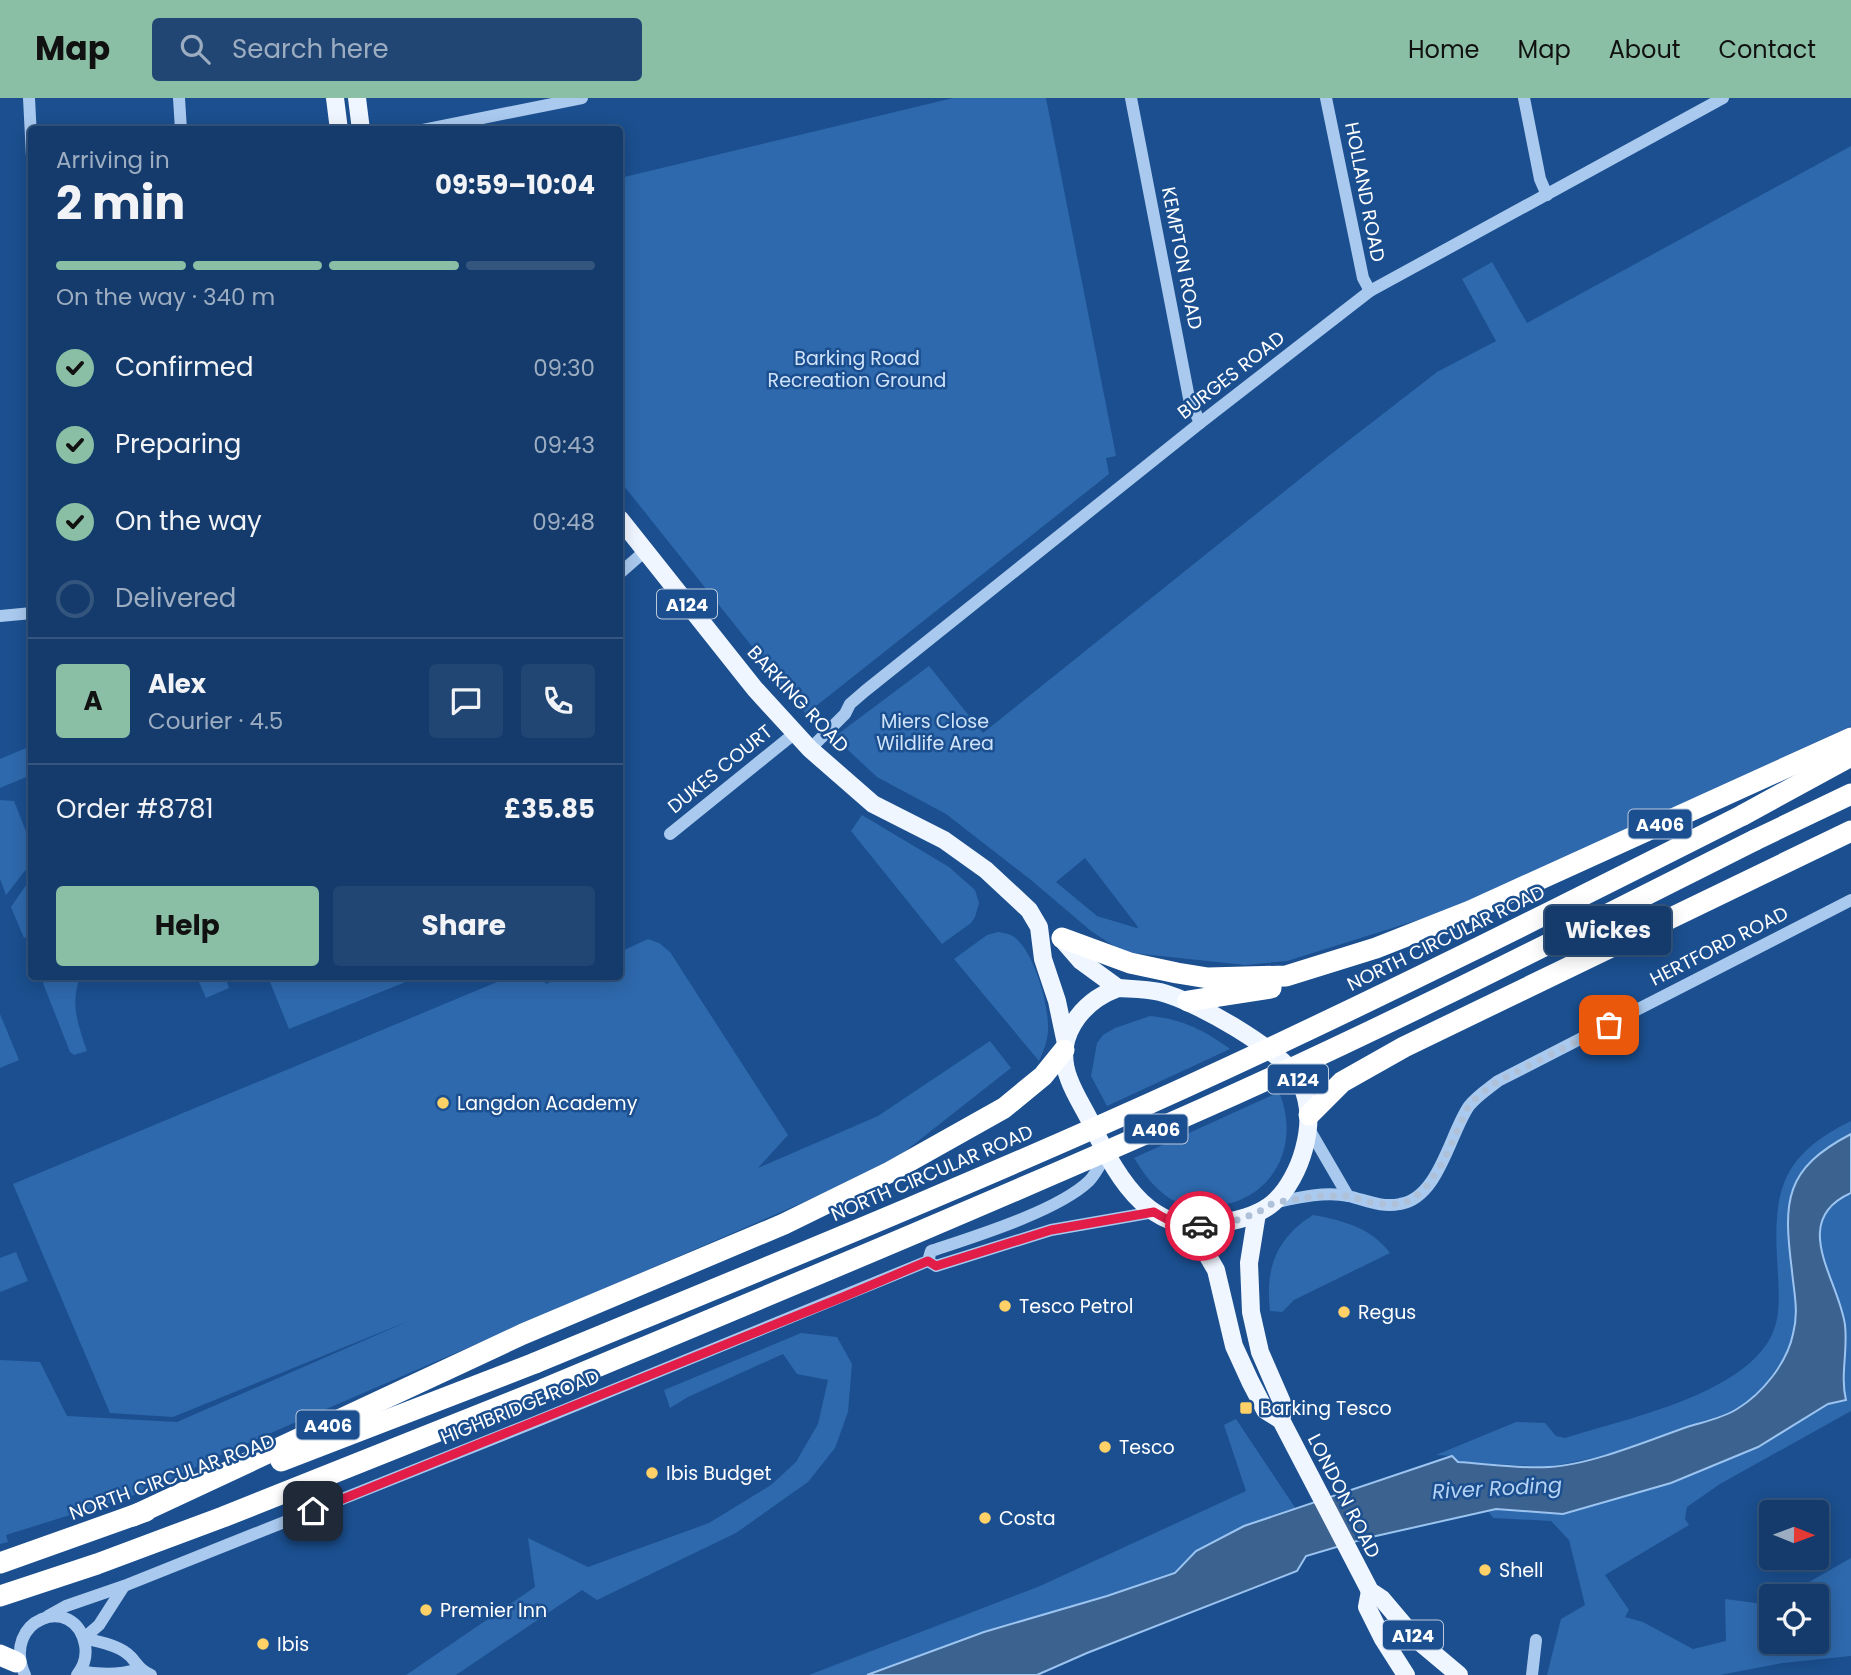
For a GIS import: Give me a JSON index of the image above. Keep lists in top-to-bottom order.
{
  "streets": {
    "highway": ["A124", "A406", "NORTH CIRCULAR ROAD"],
    "main road": ["BARKING ROAD", "LONDON ROAD"],
    "street": [
      "HOLLAND ROAD",
      "KEMPTON ROAD",
      "BURGES ROAD",
      "DUKES COURT",
      "HERTFORD ROAD",
      "HIGHBRIDGE ROAD"
    ]
  },
  "crossings": [
    ["HOLLAND ROAD", "BURGES ROAD"],
    ["KEMPTON ROAD", "BURGES ROAD"],
    ["BURGES ROAD", "BARKING ROAD"],
    ["A124", "BARKING ROAD"],
    ["A124", "A406"],
    ["A124", "HERTFORD ROAD"],
    ["A124", "HIGHBRIDGE ROAD"],
    ["A124", "LONDON ROAD"],
    ["BARKING ROAD", "DUKES COURT"],
    ["BARKING ROAD", "A406"],
    ["BARKING ROAD", "HERTFORD ROAD"],
    ["BARKING ROAD", "HIGHBRIDGE ROAD"],
    ["BARKING ROAD", "LONDON ROAD"],
    ["A406", "NORTH CIRCULAR ROAD"],
    ["A406", "HERTFORD ROAD"],
    ["A406", "HIGHBRIDGE ROAD"],
    ["A406", "LONDON ROAD"],
    ["HERTFORD ROAD", "HIGHBRIDGE ROAD"],
    ["HERTFORD ROAD", "LONDON ROAD"],
    ["HIGHBRIDGE ROAD", "LONDON ROAD"]
  ],
  "water": ["River Roding"],
  "parks": ["Barking Road Recreation Ground", "Miers Close Wildlife Area"],
  "places": {
    "other": [
      "Wickes",
      "Langdon Academy",
      "Tesco Petrol",
      "Regus",
      "Tesco",
      "Ibis Budget",
      "Costa",
      "Shell",
      "Premier Inn",
      "Ibis"
    ],
    "transit": ["Barking Tesco"]
  },
  "north": "right",
  "page": {
    "header": "Map",
    "search": "Search here",
    "nav": [
      "Home",
      "Map",
      "About",
      "Contact"
    ],
    "heading": ["2 min", "Arriving in", "09:59–10:04"],
    "panel": [
      "Alex",
      "Courier · 4.5",
      "Order #8781",
      "£35.85"
    ],
    "bar": "On the way · 340 m",
    "list": [
      ["Confirmed", "09:30"],
      ["Preparing", "09:43"],
      ["On the way", "09:48"],
      "Delivered"
    ],
    "round": "A",
    "buttons": ["Help", "Share"],
    "bubble": "Wickes"
  }
}
